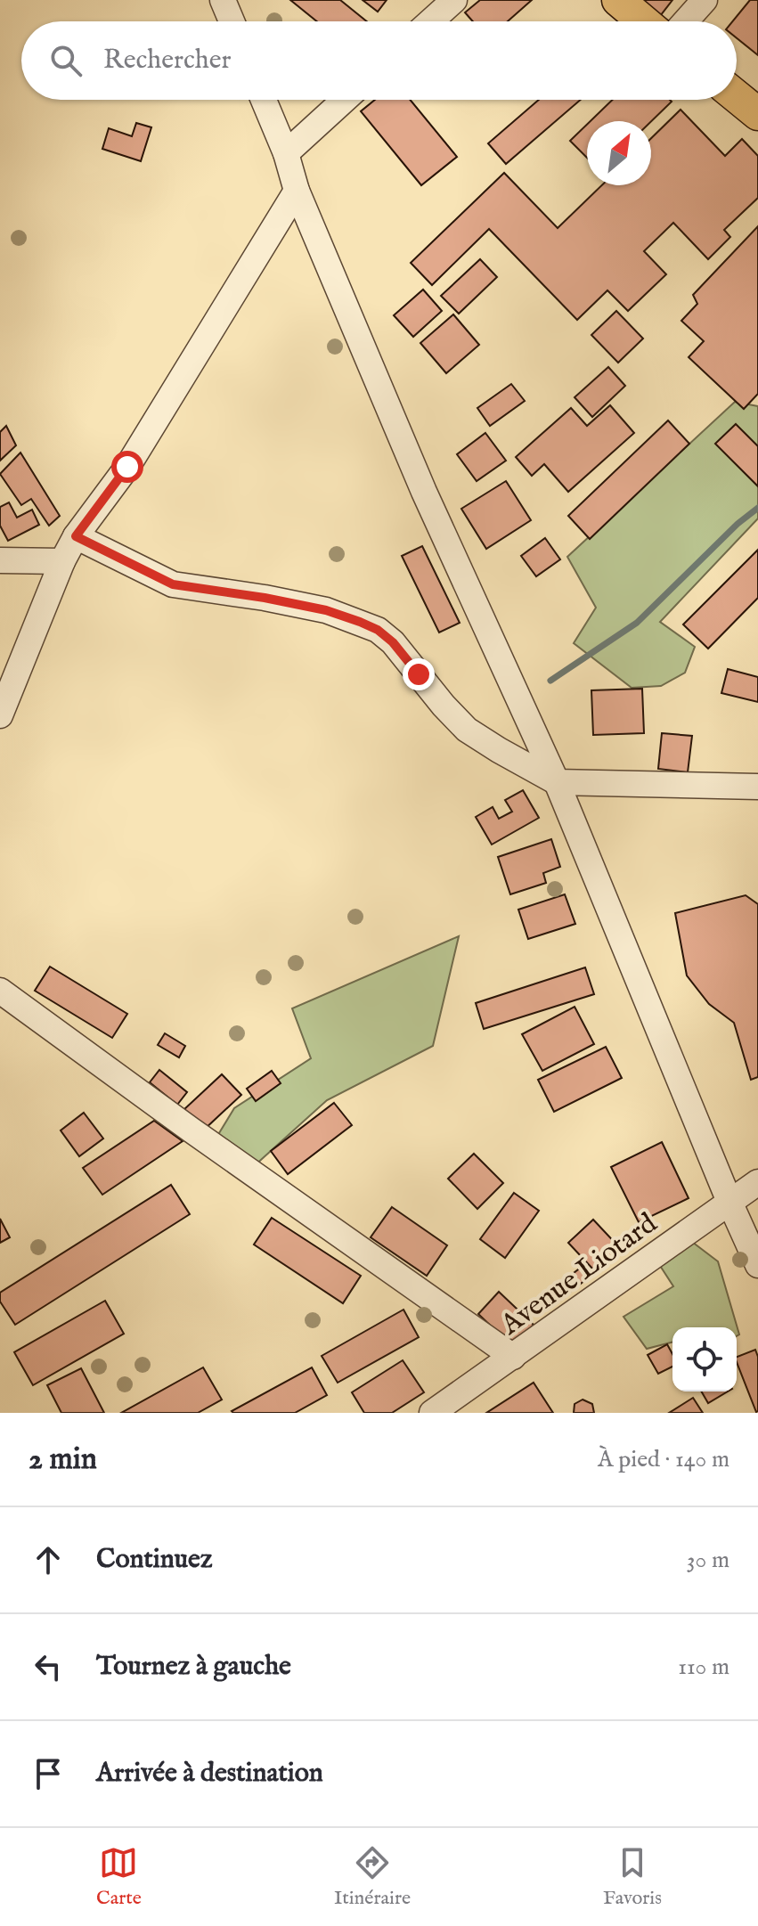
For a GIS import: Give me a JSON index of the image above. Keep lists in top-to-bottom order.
{
  "streets": {
    "street": ["Avenue Liotard"]
  },
  "north": "top right",
  "page": {
    "search": "Rechercher",
    "heading": ["2 min", "À pied · 140 m"],
    "list": [
      ["Continuez", "30 m"],
      ["Tournez à gauche", "110 m"],
      "Arrivée à destination"
    ],
    "nav": ["Carte", "Itinéraire", "Favoris"]
  }
}
